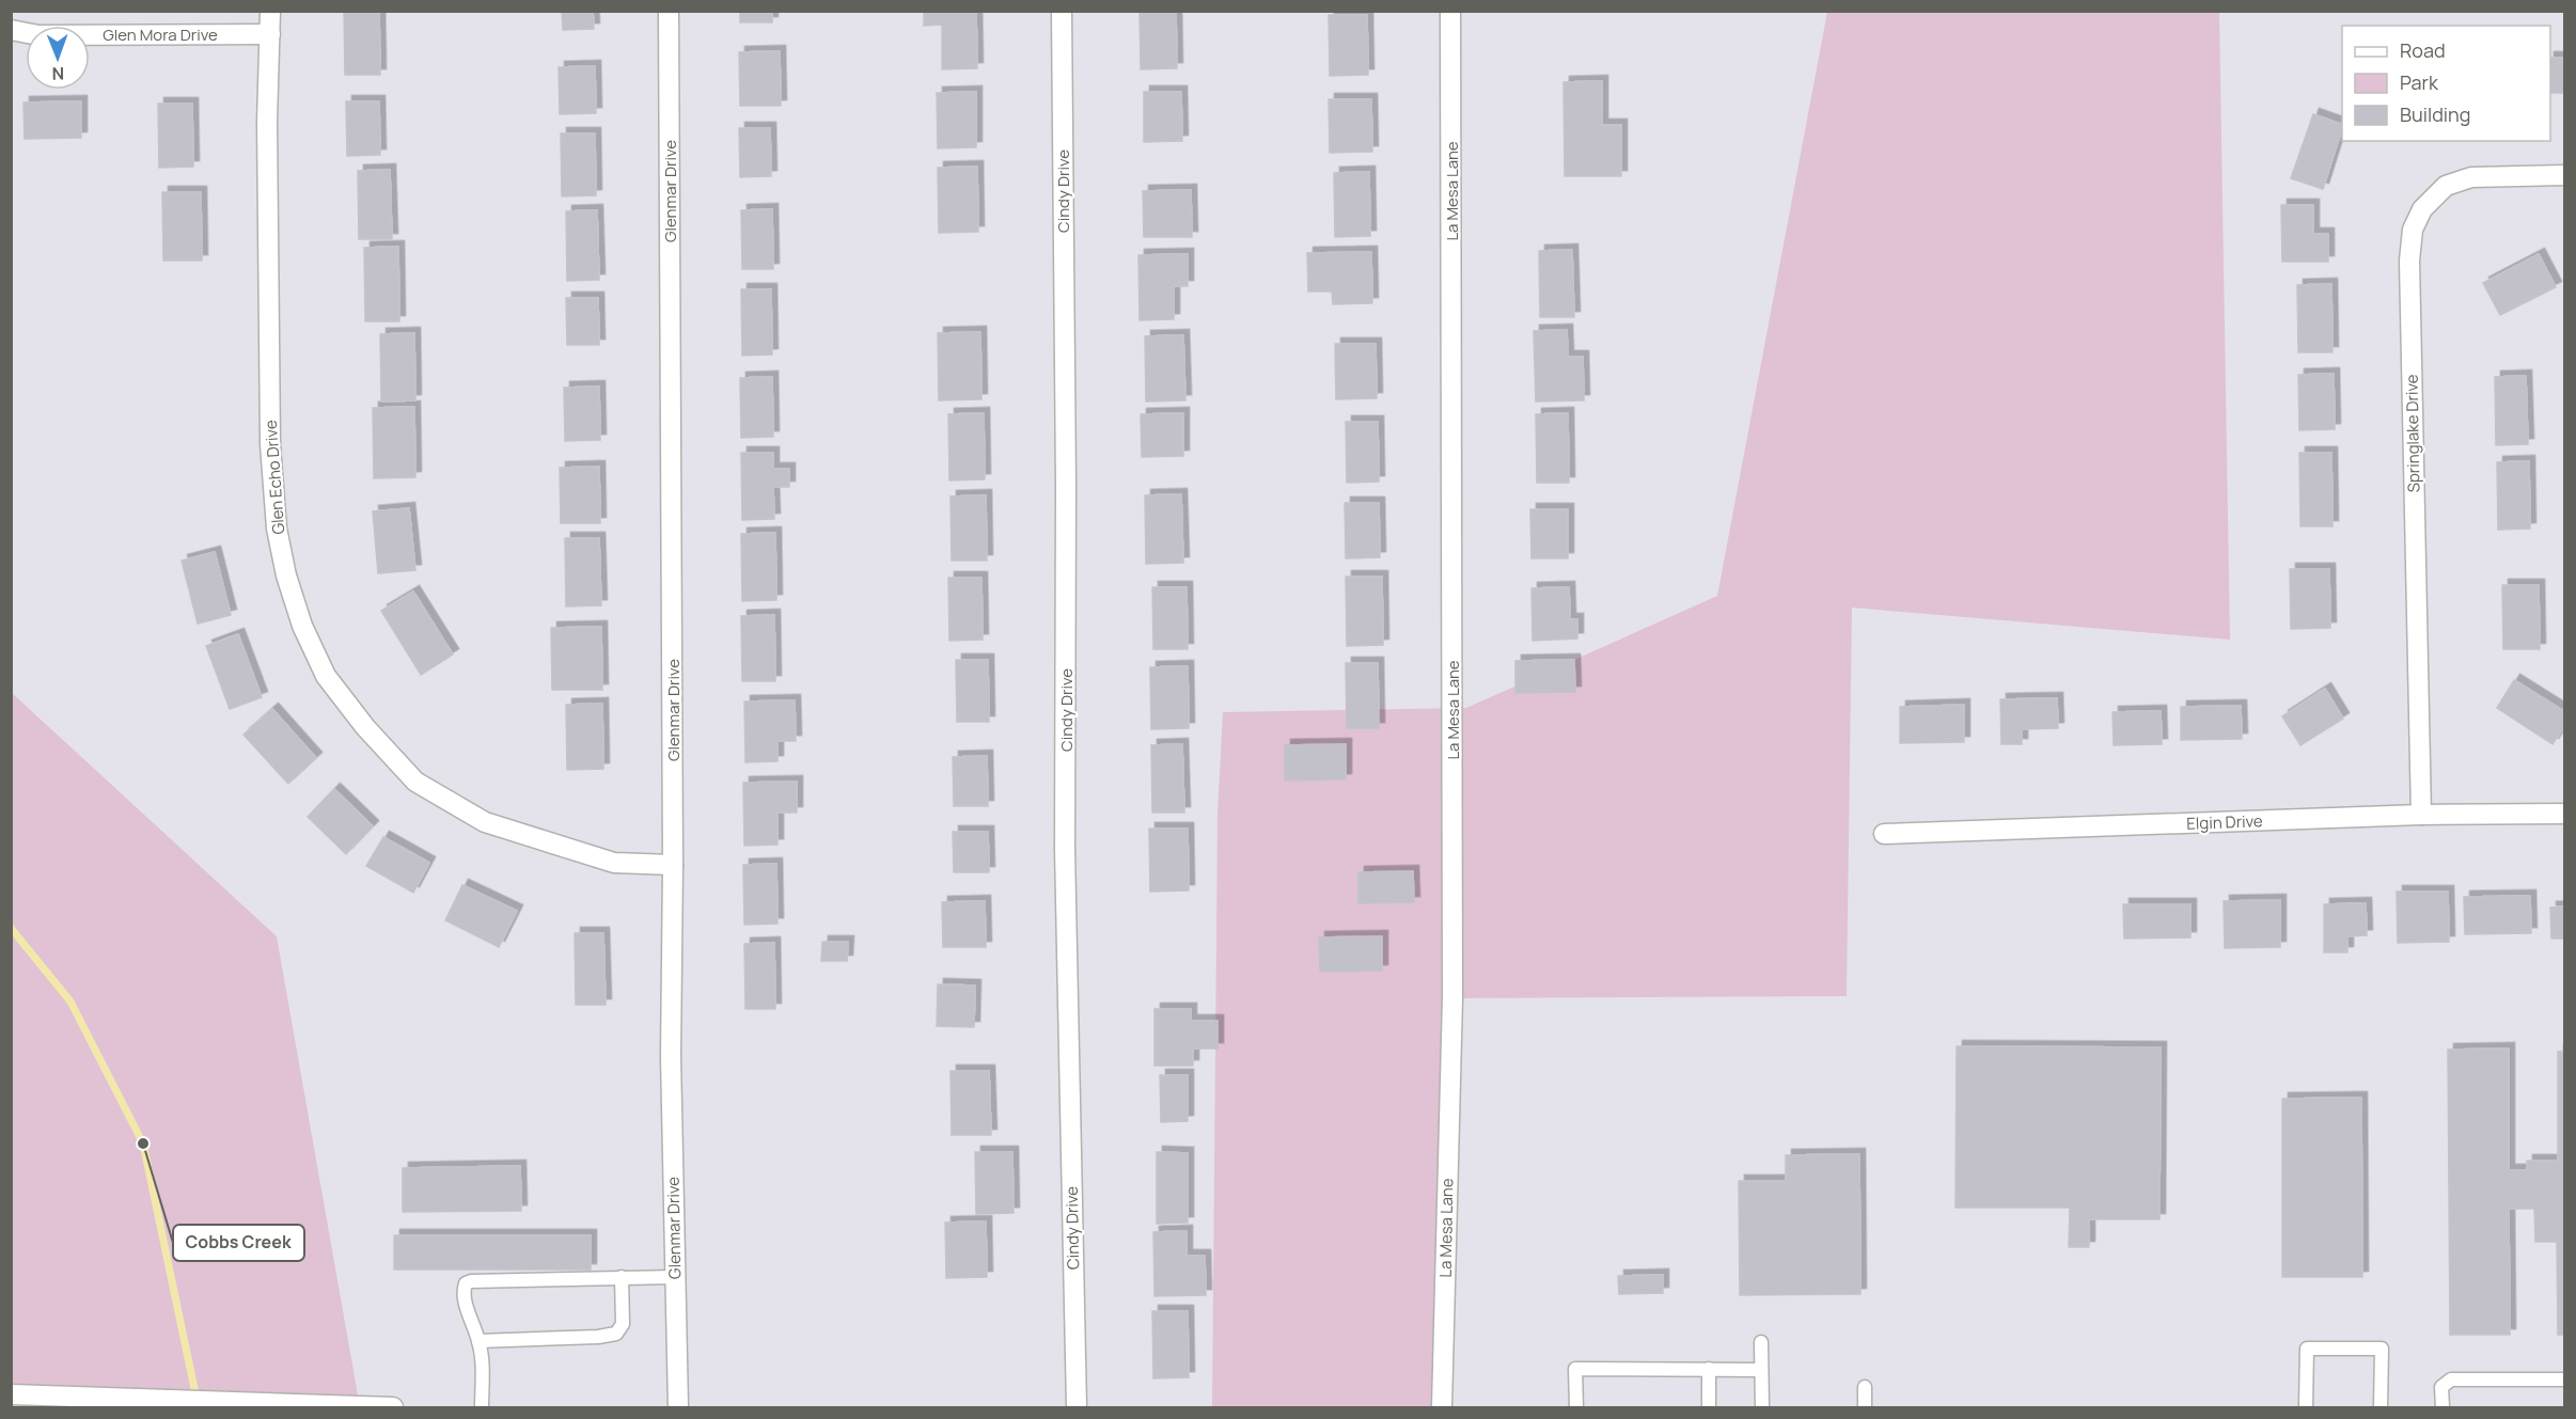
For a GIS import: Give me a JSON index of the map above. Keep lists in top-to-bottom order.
{
  "streets": {
    "street": [
      "Glen Mora Drive",
      "Glenmar Drive",
      "Cindy Drive",
      "La Mesa Lane",
      "Springlake Drive",
      "Glen Echo Drive",
      "Elgin Drive"
    ]
  },
  "crossings": [
    ["Glen Mora Drive", "Glen Echo Drive"],
    ["Glenmar Drive", "Glen Echo Drive"],
    ["Springlake Drive", "Elgin Drive"]
  ],
  "places": ["Cobbs Creek"],
  "legend": ["Road", "Park", "Building"],
  "north": "bottom"
}
